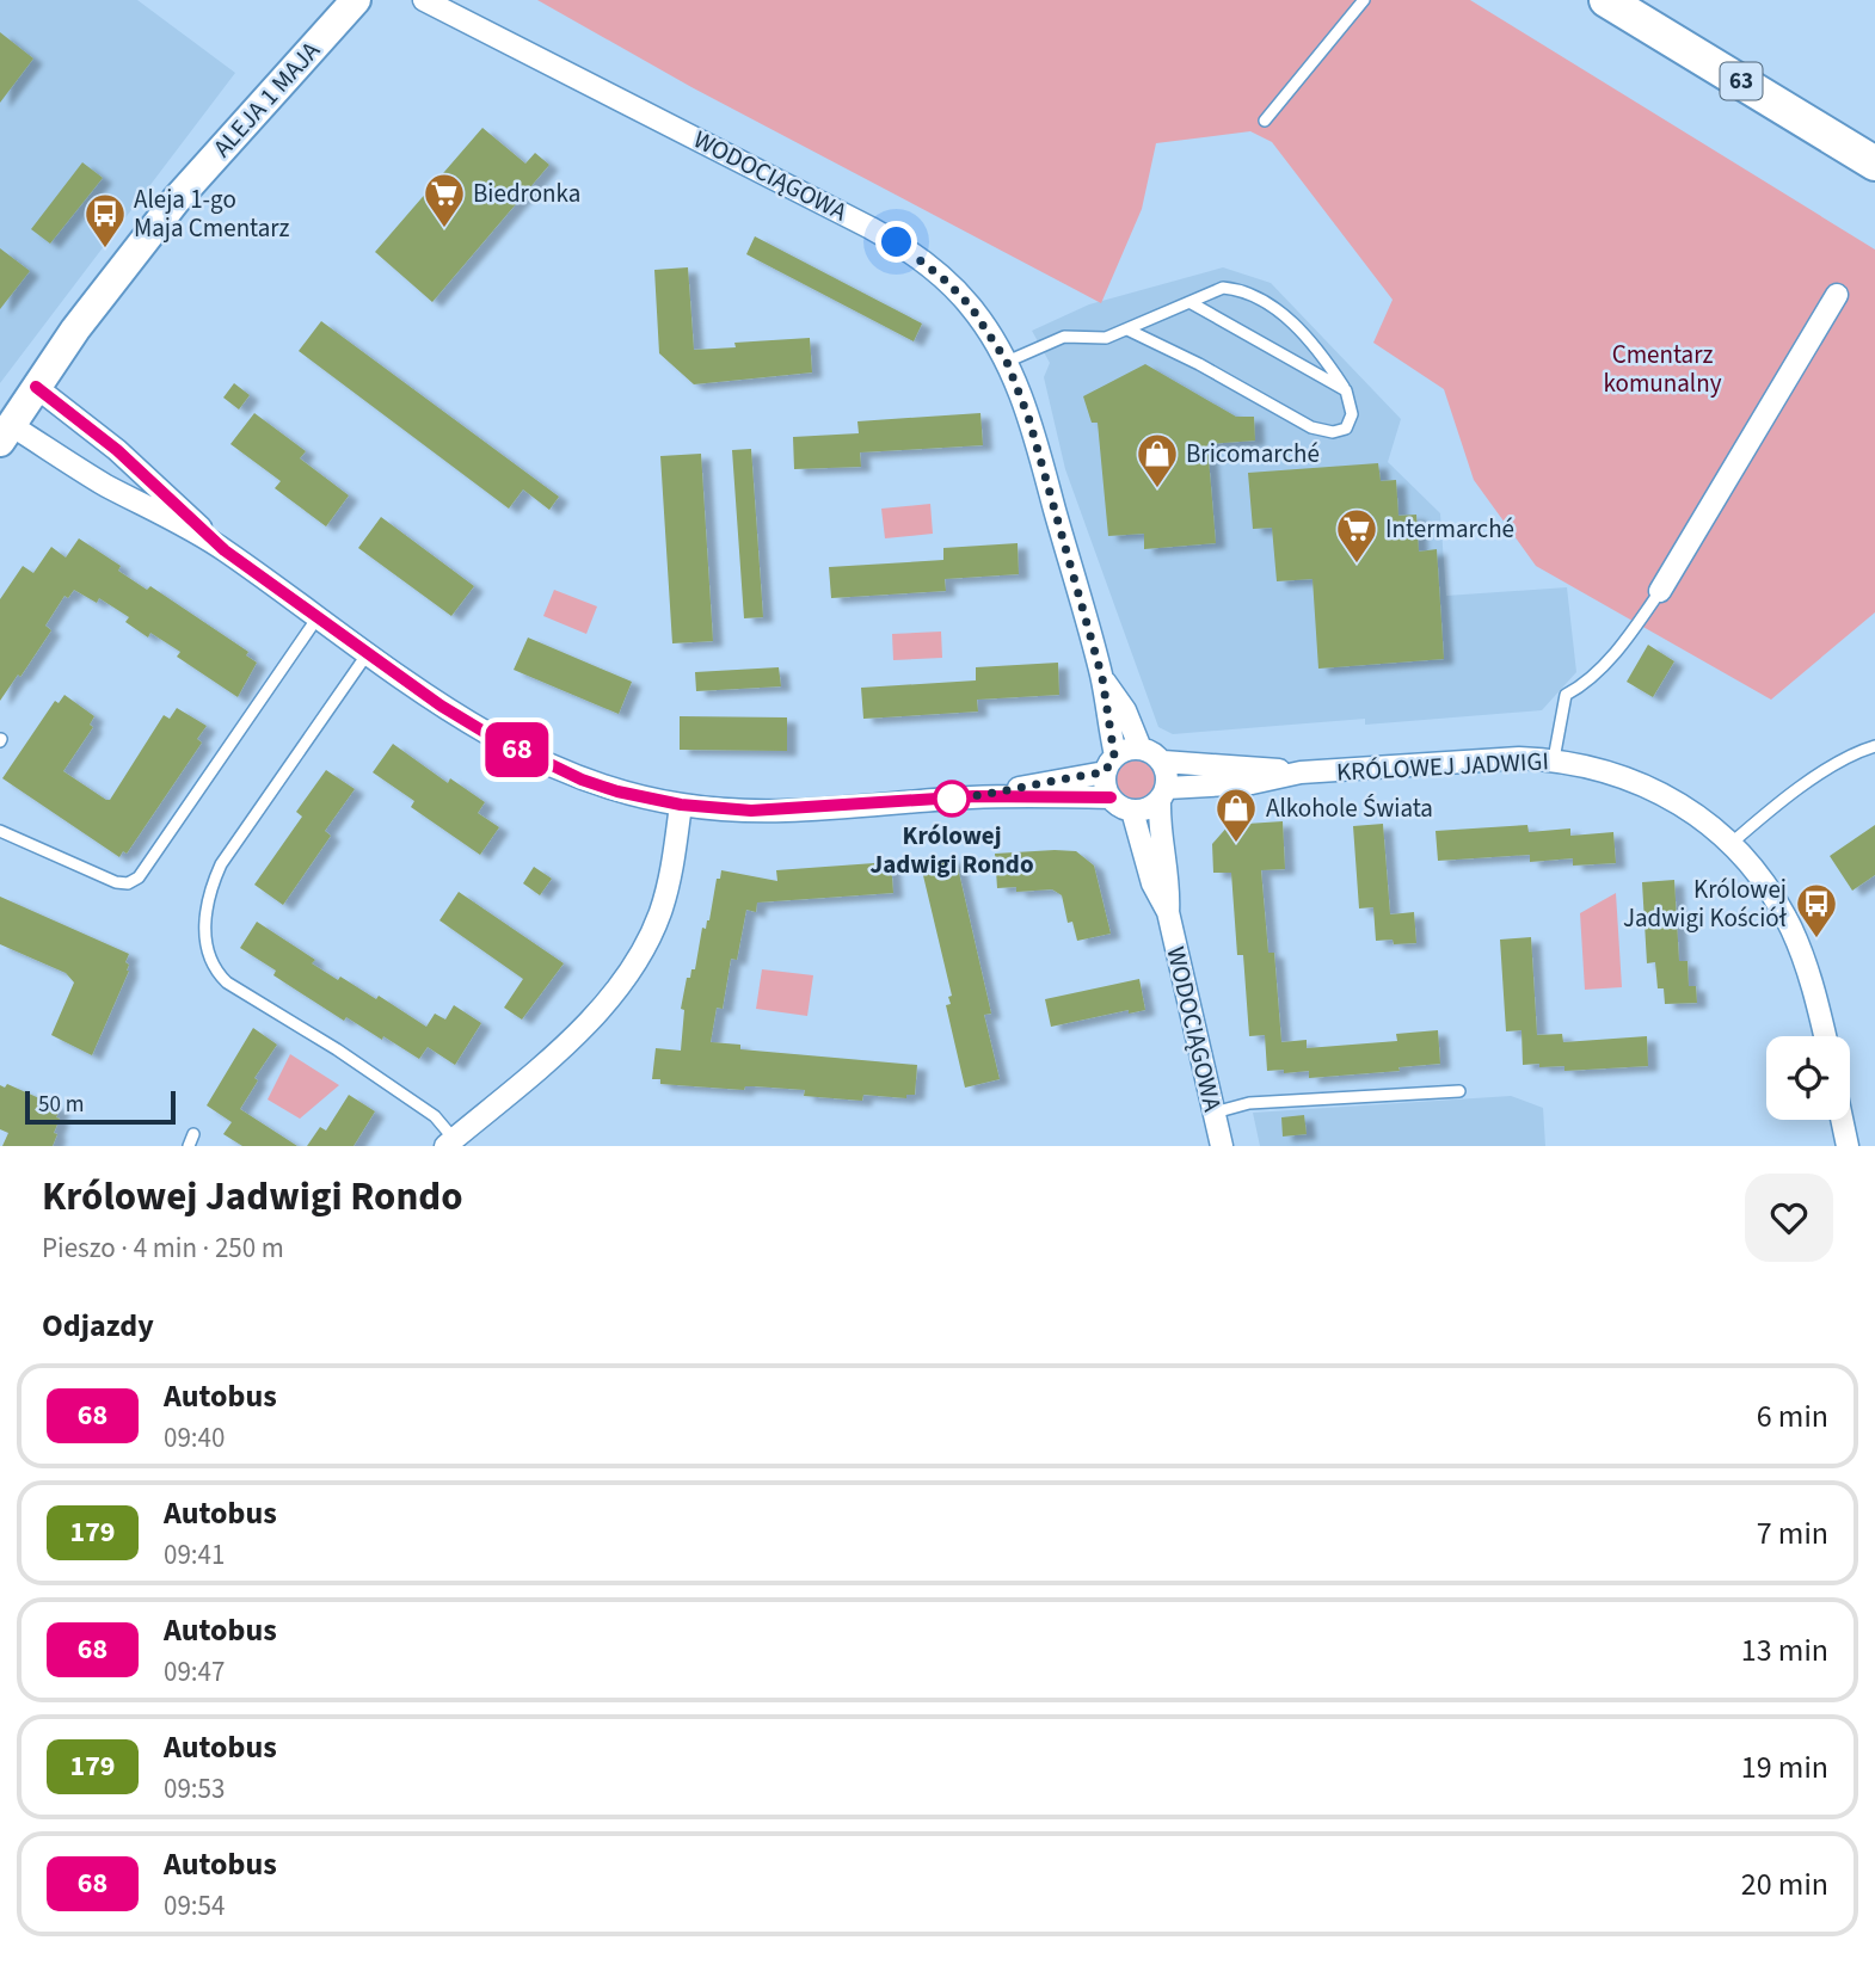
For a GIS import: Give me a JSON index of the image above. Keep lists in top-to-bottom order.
{
  "streets": {
    "main road": ["63"],
    "street": ["ALEJA 1 MAJA", "WODOCIĄGOWA", "KRÓLOWEJ JADWIGI"]
  },
  "crossings": [
    ["WODOCIĄGOWA", "KRÓLOWEJ JADWIGI"]
  ],
  "parks": ["Cmentarz komunalny"],
  "places": {
    "supermarket": ["Biedronka", "Intermarché"],
    "bus stop": ["Aleja 1-go Maja Cmentarz", "Królowej Jadwigi Kościół"],
    "shop": ["Bricomarché", "Alkohole Świata"],
    "other": ["Królowej Jadwigi Rondo"]
  },
  "lines": ["bus line 68"],
  "scale_bar": "50 m",
  "page": {
    "on_map": "68",
    "scale": "50 m",
    "heading": [
      ["Królowej Jadwigi Rondo", "Pieszo · 4 min · 250 m"],
      "Odjazdy"
    ],
    "list": [
      {
        "mark": "68",
        "name": "Autobus",
        "note": "09:40",
        "value": "6 min"
      },
      {
        "mark": "179",
        "name": "Autobus",
        "note": "09:41",
        "value": "7 min"
      },
      {
        "mark": "68",
        "name": "Autobus",
        "note": "09:47",
        "value": "13 min"
      },
      {
        "mark": "179",
        "name": "Autobus",
        "note": "09:53",
        "value": "19 min"
      },
      {
        "mark": "68",
        "name": "Autobus",
        "note": "09:54",
        "value": "20 min"
      }
    ]
  }
}
